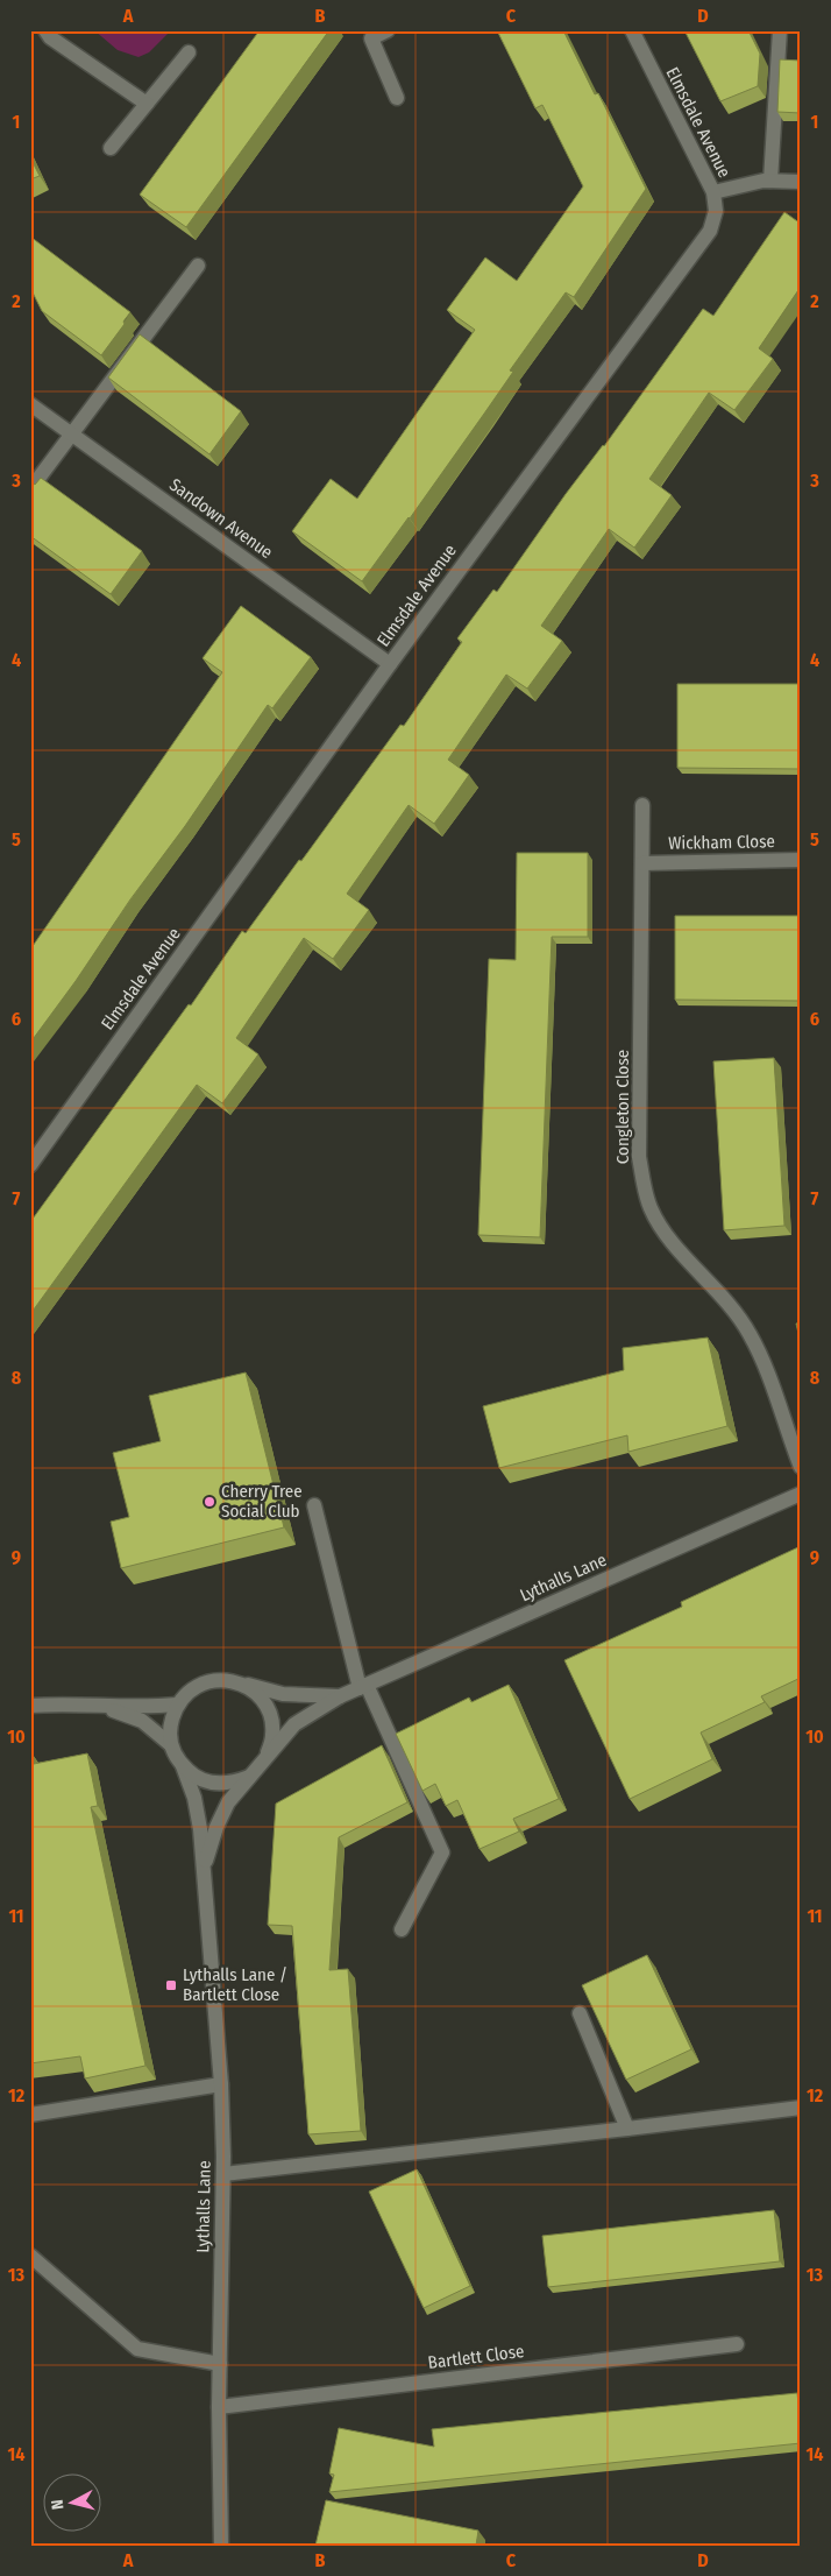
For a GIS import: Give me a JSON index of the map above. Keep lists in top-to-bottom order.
{
  "streets": {
    "street": [
      "Elmsdale Avenue",
      "Sandown Avenue",
      "Wickham Close",
      "Congleton Close",
      "Lythalls Lane",
      "Bartlett Close"
    ]
  },
  "crossings": [
    ["Elmsdale Avenue", "Sandown Avenue"],
    ["Wickham Close", "Congleton Close"],
    ["Lythalls Lane", "Bartlett Close"]
  ],
  "places": {
    "other": ["Cherry Tree Social Club"],
    "transit": ["Lythalls Lane / Bartlett Close"]
  },
  "north": "left",
  "grid": {
    "columns": [
      "A",
      "B",
      "C",
      "D"
    ],
    "rows": [
      "1",
      "2",
      "3",
      "4",
      "5",
      "6",
      "7",
      "8",
      "9",
      "10",
      "11",
      "12",
      "13",
      "14"
    ]
  }
}
